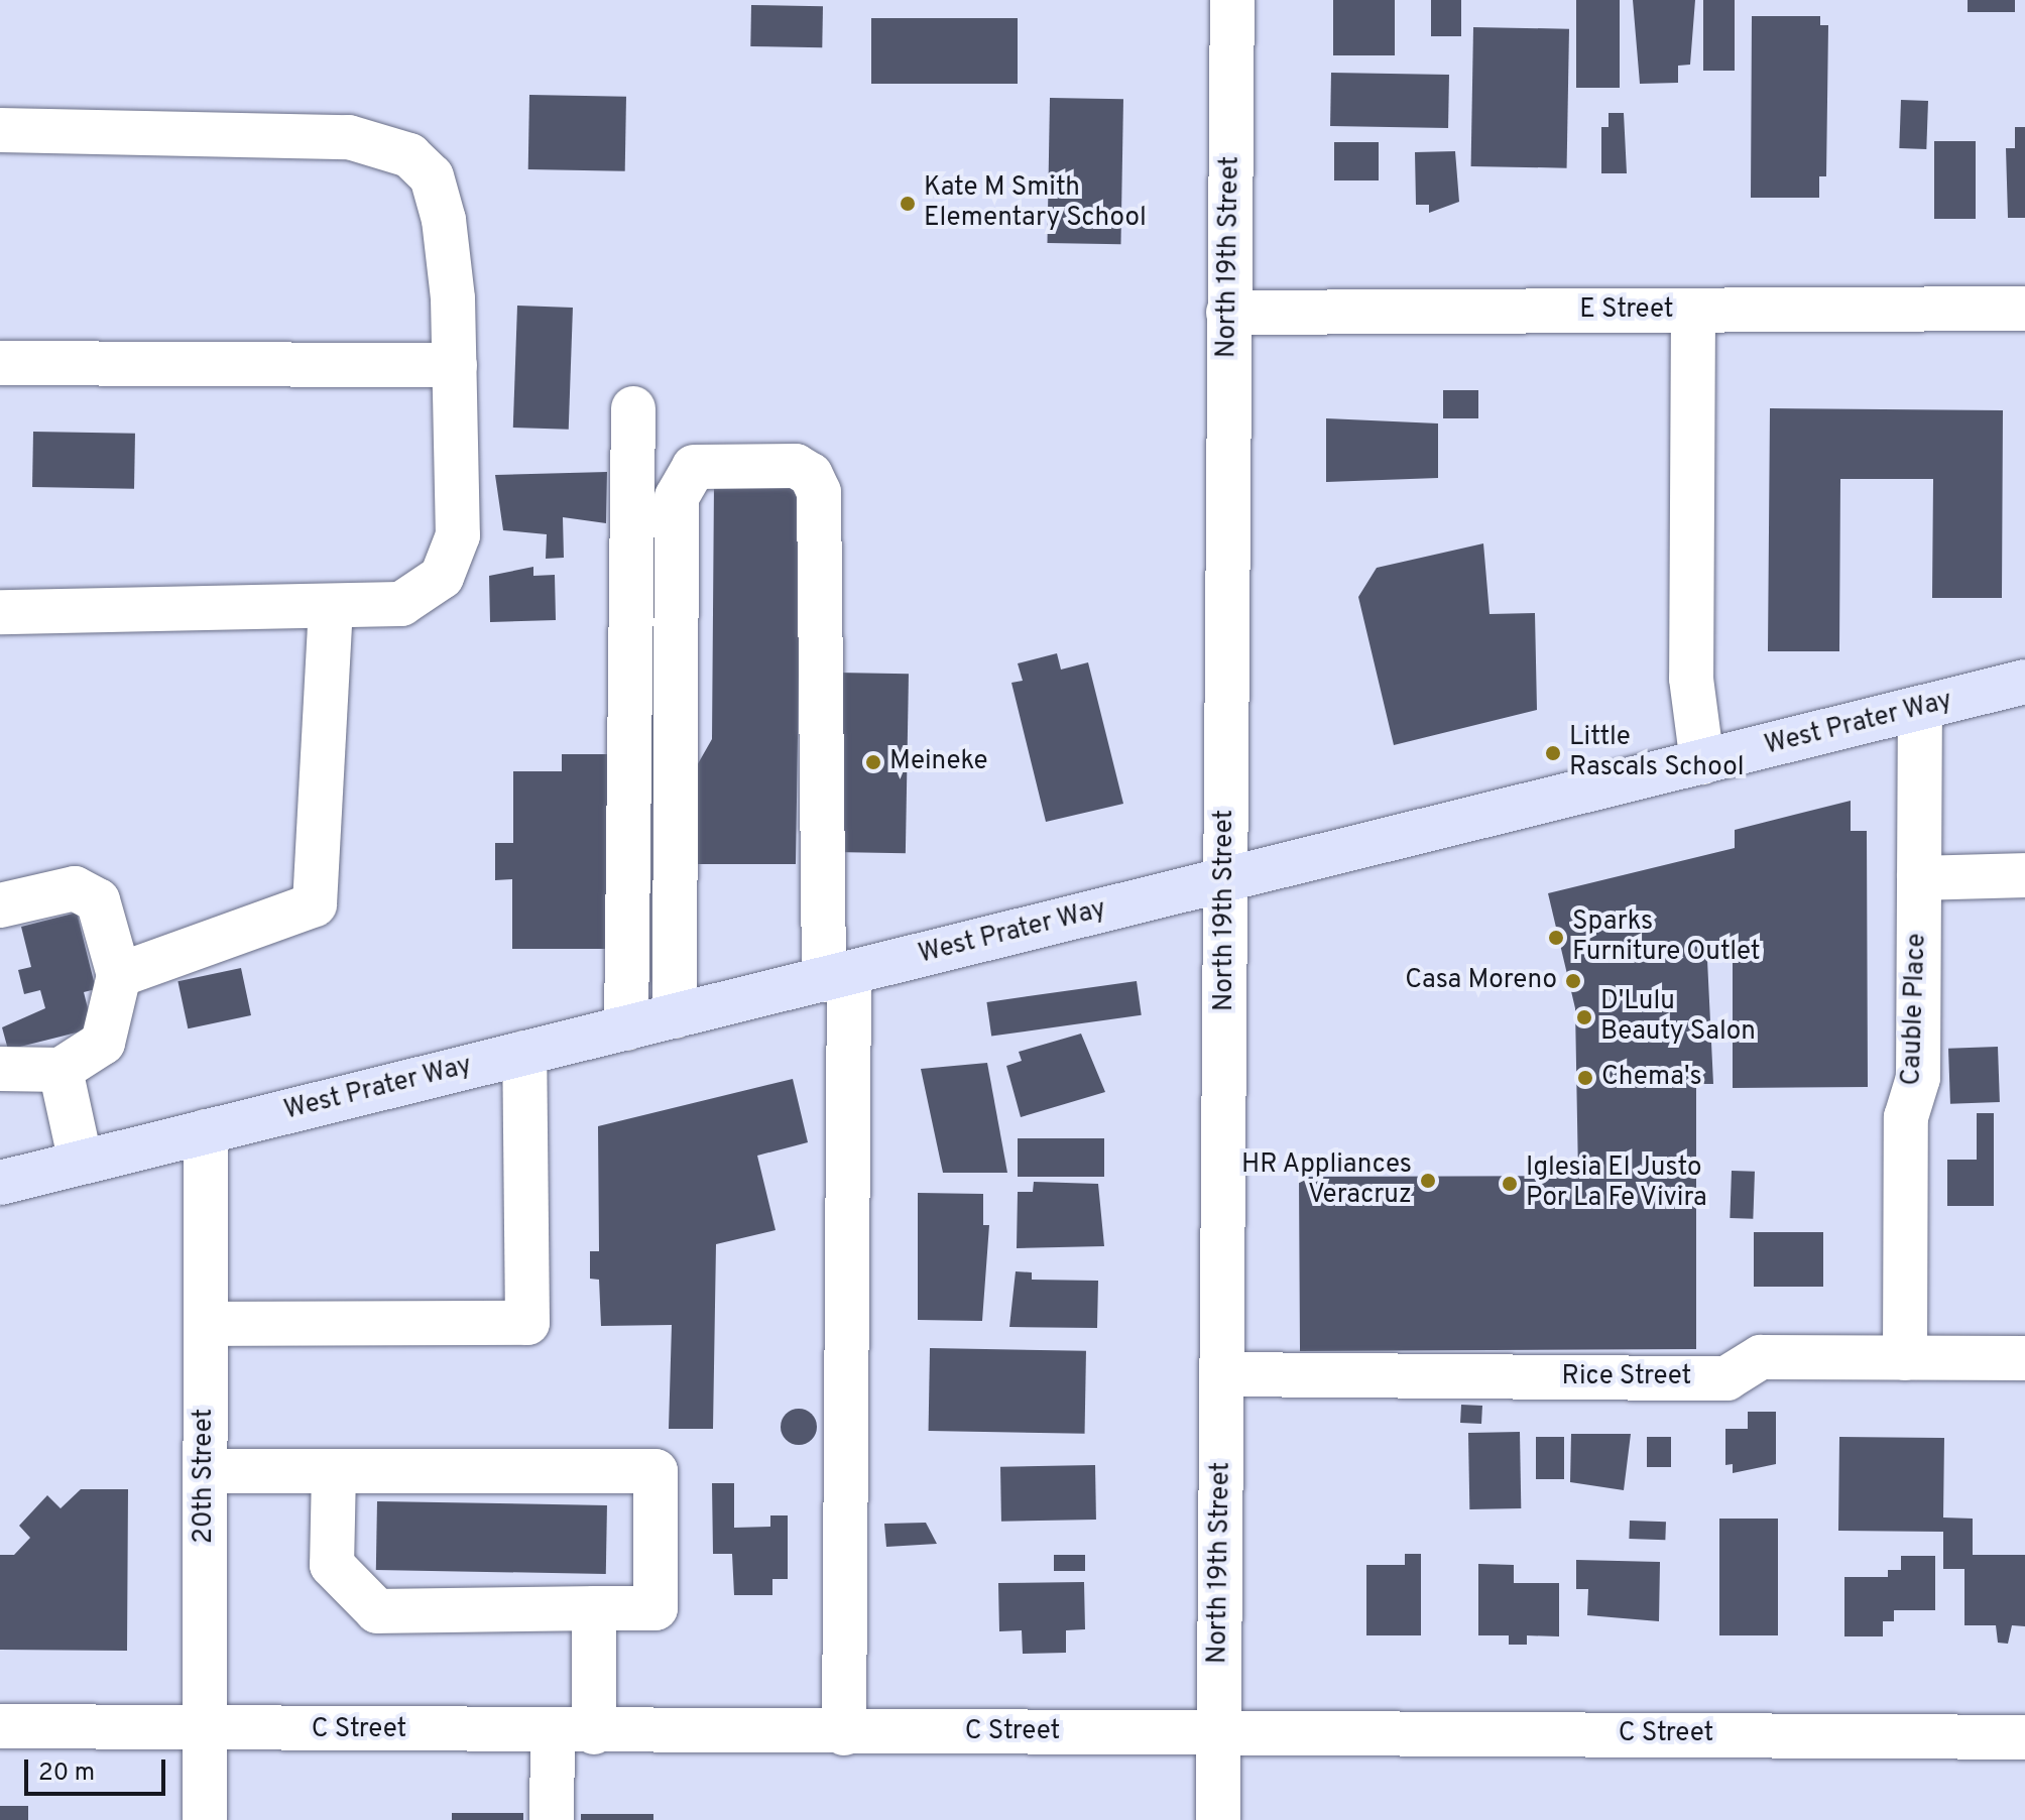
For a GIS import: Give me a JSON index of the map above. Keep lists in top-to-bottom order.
{
  "streets": {
    "main road": ["West Prater Way"],
    "street": [
      "North 19th Street",
      "E Street",
      "Cauble Place",
      "Rice Street",
      "20th Street",
      "C Street"
    ]
  },
  "crossings": [
    ["North 19th Street", "E Street"],
    ["North 19th Street", "West Prater Way"],
    ["North 19th Street", "Rice Street"],
    ["North 19th Street", "C Street"],
    ["West Prater Way", "Cauble Place"],
    ["West Prater Way", "20th Street"],
    ["Cauble Place", "Rice Street"],
    ["20th Street", "C Street"]
  ],
  "places": [
    "Kate M Smith Elementary School",
    "Little Rascals School",
    "Meineke",
    "Sparks Furniture Outlet",
    "Casa Moreno",
    "D'Lulu Beauty Salon",
    "Chema's",
    "HR Appliances Veracruz",
    "Iglesia El Justo Por La Fe Vivira"
  ],
  "scale_bar": "20 m"
}
